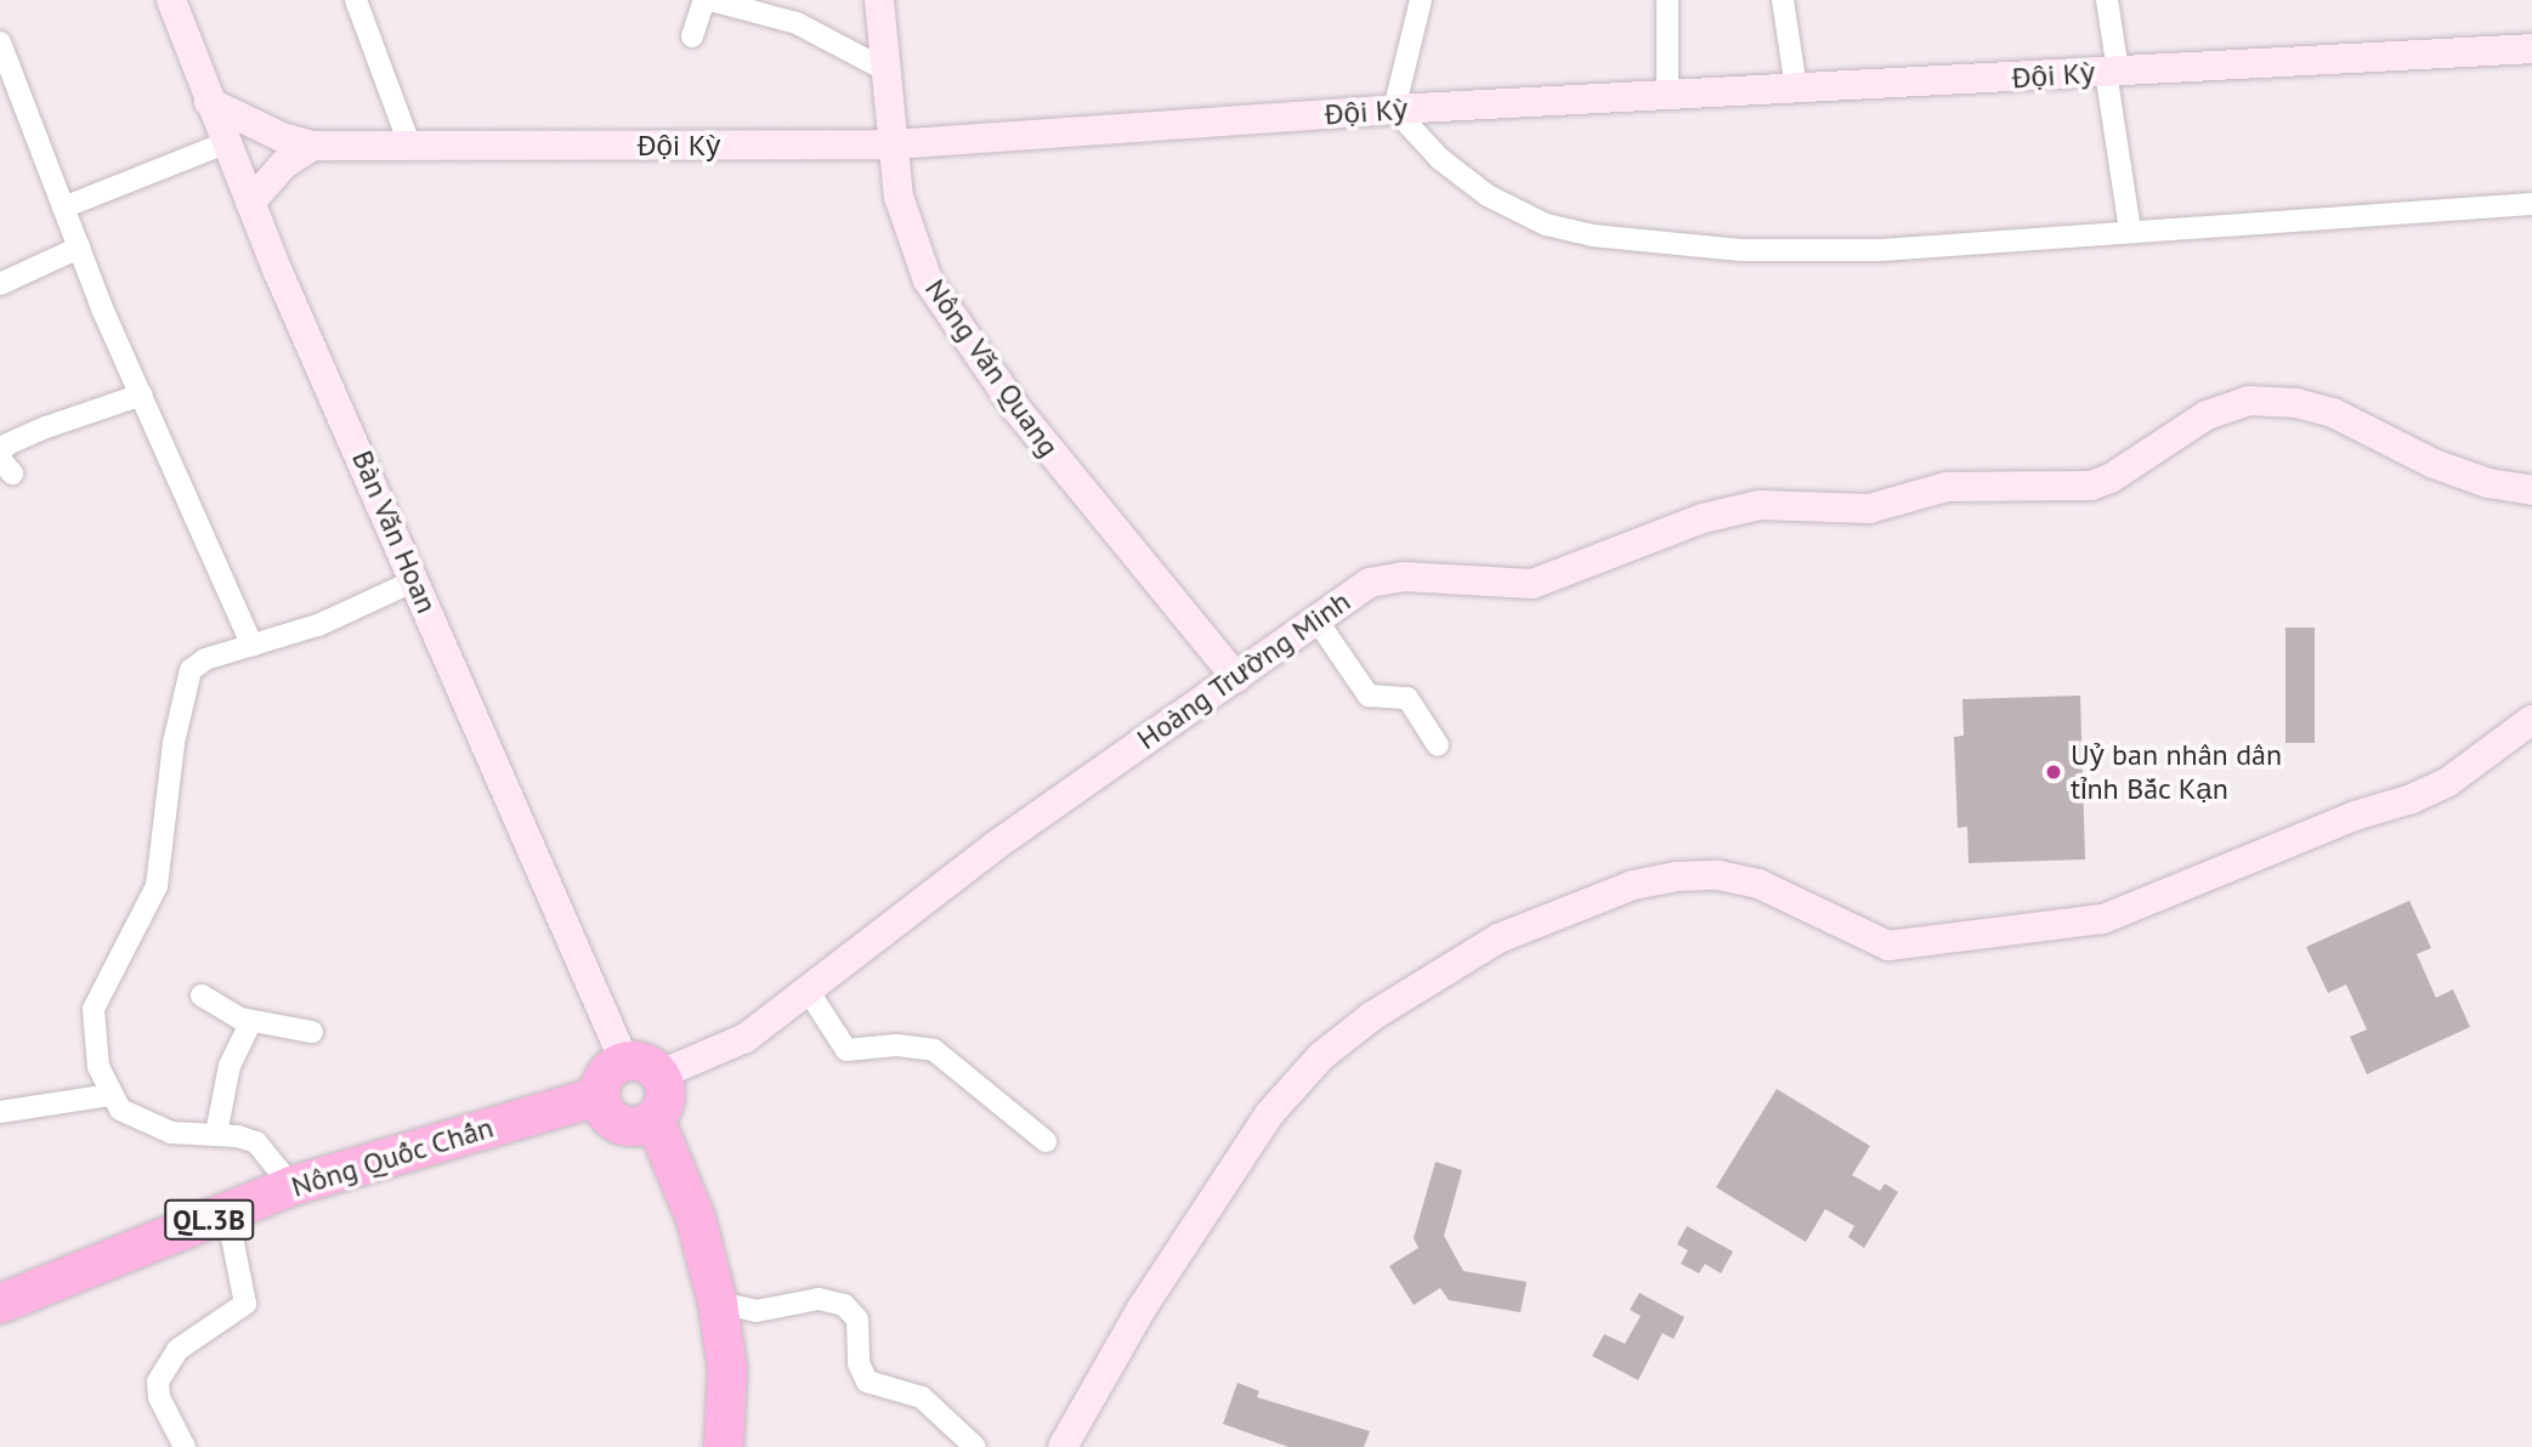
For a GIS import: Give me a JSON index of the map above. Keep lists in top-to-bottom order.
{
  "streets": {
    "highway": ["Nông Quốc Chấn", "QL.3B"],
    "street": [
      "Đội Kỳ",
      "Nông Văn Quang",
      "Bàn Văn Hoan",
      "Hoàng Trường Minh"
    ]
  },
  "crossings": [
    ["Đội Kỳ", "Nông Văn Quang"],
    ["Đội Kỳ", "Bàn Văn Hoan"],
    ["Nông Văn Quang", "Hoàng Trường Minh"],
    ["Bàn Văn Hoan", "Hoàng Trường Minh"],
    ["Bàn Văn Hoan", "Nông Quốc Chấn"],
    ["Hoàng Trường Minh", "Nông Quốc Chấn"]
  ],
  "places": ["Uỷ ban nhân dân tỉnh Bắc Kạn"]
}
